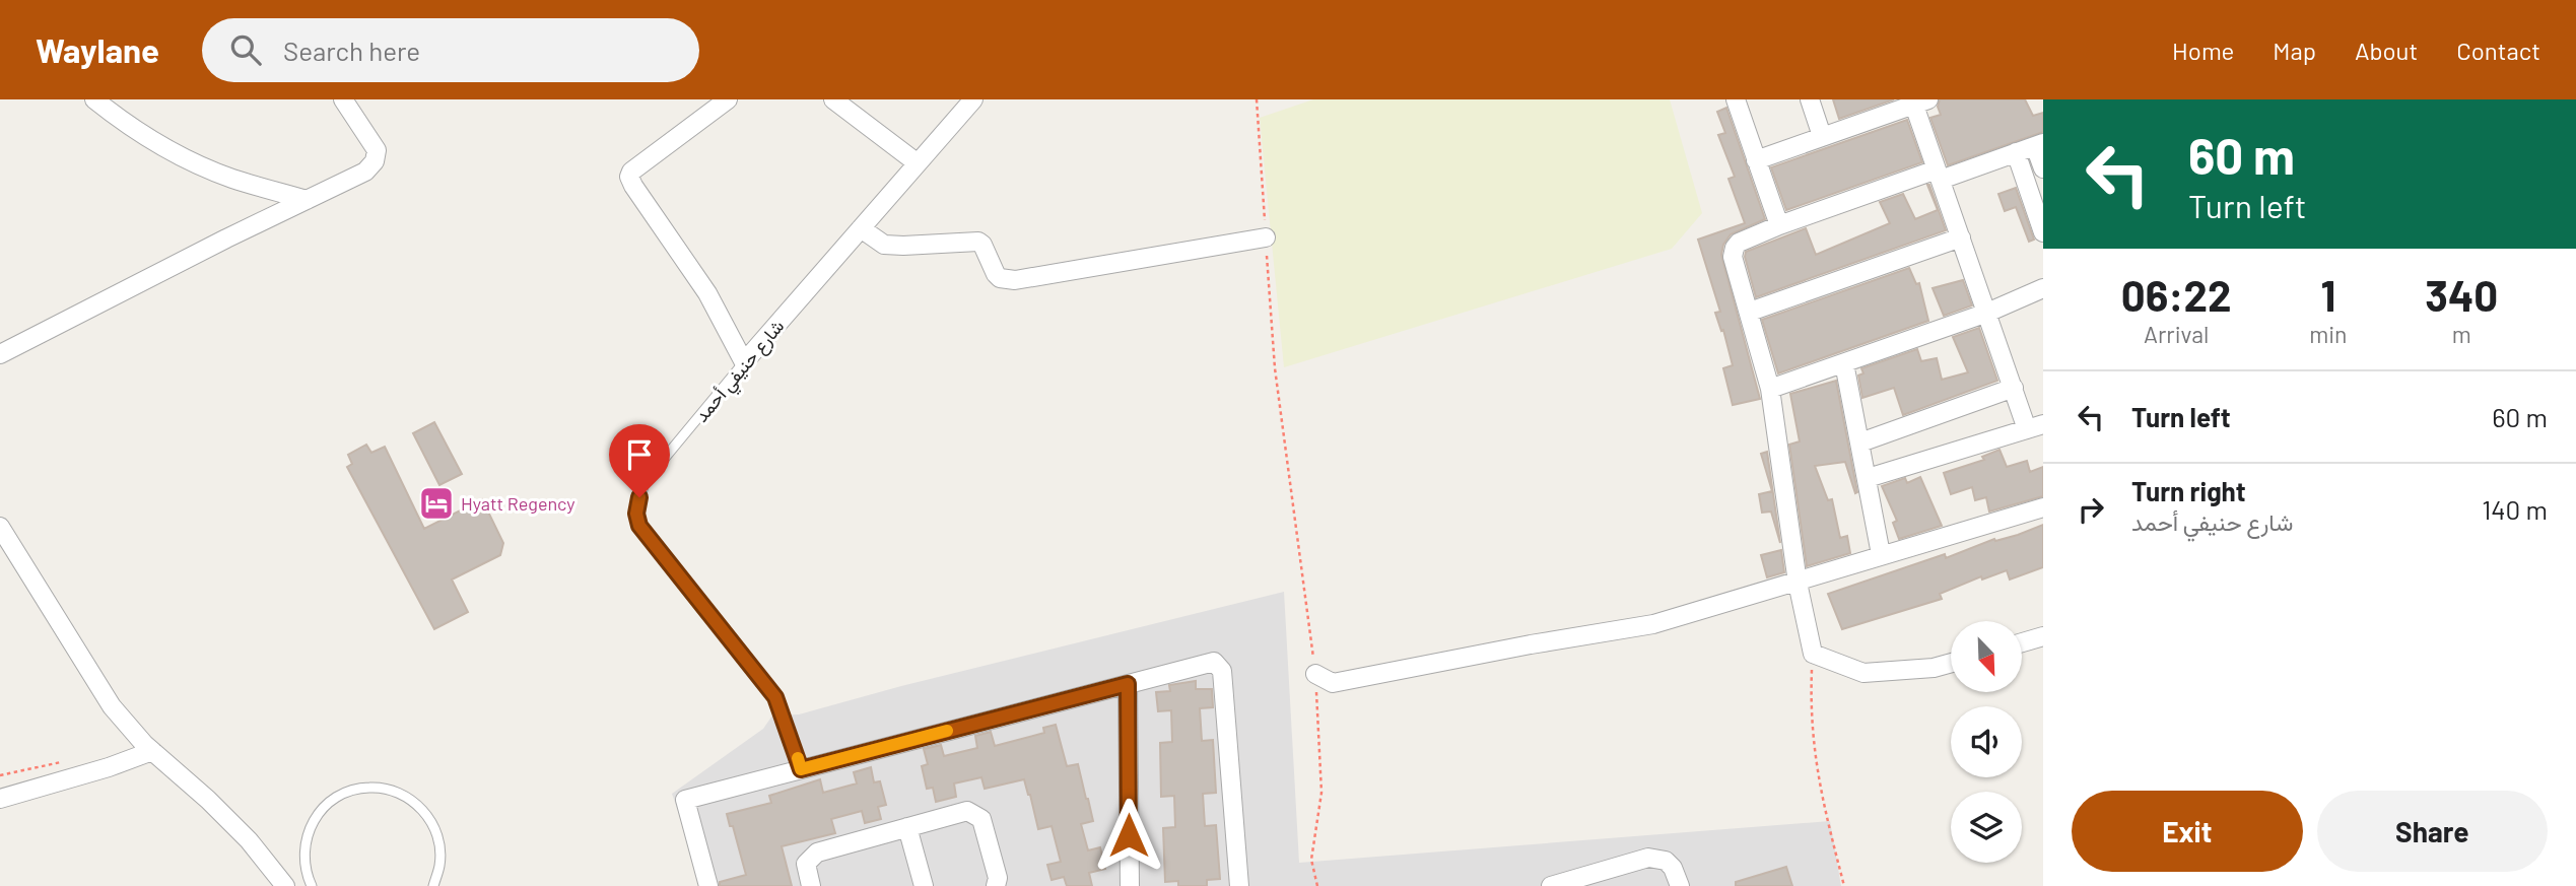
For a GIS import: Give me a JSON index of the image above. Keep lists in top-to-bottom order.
{
  "streets": {
    "street": ["شارع حنيفي أحمد"]
  },
  "places": {
    "hotel": ["Hyatt Regency"]
  },
  "north": "bottom right",
  "page": {
    "header": "Waylane",
    "search": "Search here",
    "nav": [
      "Home",
      "Map",
      "About",
      "Contact"
    ],
    "turn": ["60 m", "Turn left"],
    "eta": [
      "06:22",
      "Arrival",
      "1",
      "min",
      "340",
      "m"
    ],
    "list": [
      {
        "name": "Turn left",
        "value": "60 m"
      },
      {
        "name": "Turn right",
        "note": "شارع حنيفي أحمد",
        "value": "140 m"
      }
    ],
    "buttons": ["Exit", "Share"]
  }
}
